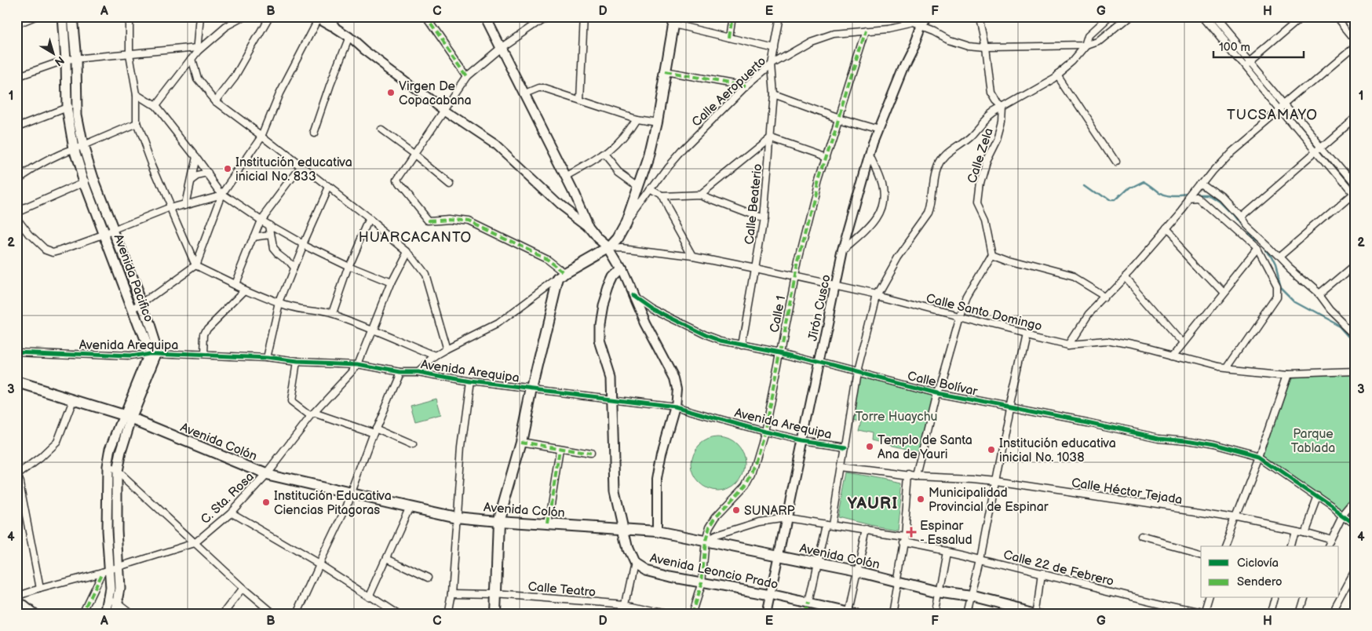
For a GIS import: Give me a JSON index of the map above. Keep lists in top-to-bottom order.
{
  "streets": {
    "main road": ["Avenida Pacifico", "Avenida Colón", "Avenida Leoncio Prado"],
    "street": [
      "Calle Aeropuerto",
      "Calle Zela",
      "Calle Beaterio",
      "Jirón Cusco",
      "Calle Santo Domingo",
      "Calle 1",
      "Avenida Arequipa",
      "Calle Bolívar",
      "Calle Héctor Tejada",
      "C. Sta. Rosa",
      "Calle 22 de Febrero",
      "Calle Teatro"
    ]
  },
  "crossings": [
    ["Calle Aeropuerto", "Calle Beaterio"],
    ["Calle Aeropuerto", "Jirón Cusco"],
    ["Calle Aeropuerto", "Calle 1"],
    ["Calle Beaterio", "Calle Santo Domingo"],
    ["Calle Beaterio", "Calle Bolívar"],
    ["Avenida Pacifico", "Avenida Arequipa"],
    ["Jirón Cusco", "Calle Santo Domingo"],
    ["Jirón Cusco", "Avenida Arequipa"],
    ["Jirón Cusco", "Calle Bolívar"],
    ["Jirón Cusco", "Avenida Colón"],
    ["Jirón Cusco", "Calle 22 de Febrero"],
    ["Jirón Cusco", "Avenida Leoncio Prado"],
    ["Calle Santo Domingo", "Calle 1"],
    ["Calle 1", "Avenida Arequipa"],
    ["Calle 1", "Calle Bolívar"],
    ["Calle 1", "Avenida Colón"],
    ["Calle 1", "Calle 22 de Febrero"],
    ["Calle 1", "Avenida Leoncio Prado"],
    ["Avenida Arequipa", "C. Sta. Rosa"],
    ["Avenida Arequipa", "Avenida Leoncio Prado"],
    ["Avenida Colón", "C. Sta. Rosa"],
    ["Avenida Colón", "Calle 22 de Febrero"],
    ["Avenida Colón", "Avenida Leoncio Prado"]
  ],
  "districts": ["TUCSAMAYO", "HUARCACANTO", "YAURI"],
  "parks": ["Torre Huaychu", "Parque Tablada"],
  "places": {
    "other": [
      "Virgen De Copacabana",
      "Institución educativa inicial No. 833",
      "Templo de Santa Ana de Yauri",
      "Institución educativa inicial No. 1038",
      "Municipalidad Provincial de Espinar",
      "Institución Educativa Ciencias Pitagoras",
      "SUNARP"
    ],
    "health": ["Espinar - Essalud"]
  },
  "legend": ["Ciclovía", "Sendero"],
  "scale_bar": "100 m",
  "north": "bottom right",
  "grid": {
    "columns": [
      "A",
      "B",
      "C",
      "D",
      "E",
      "F",
      "G",
      "H"
    ],
    "rows": [
      "1",
      "2",
      "3",
      "4"
    ]
  }
}
